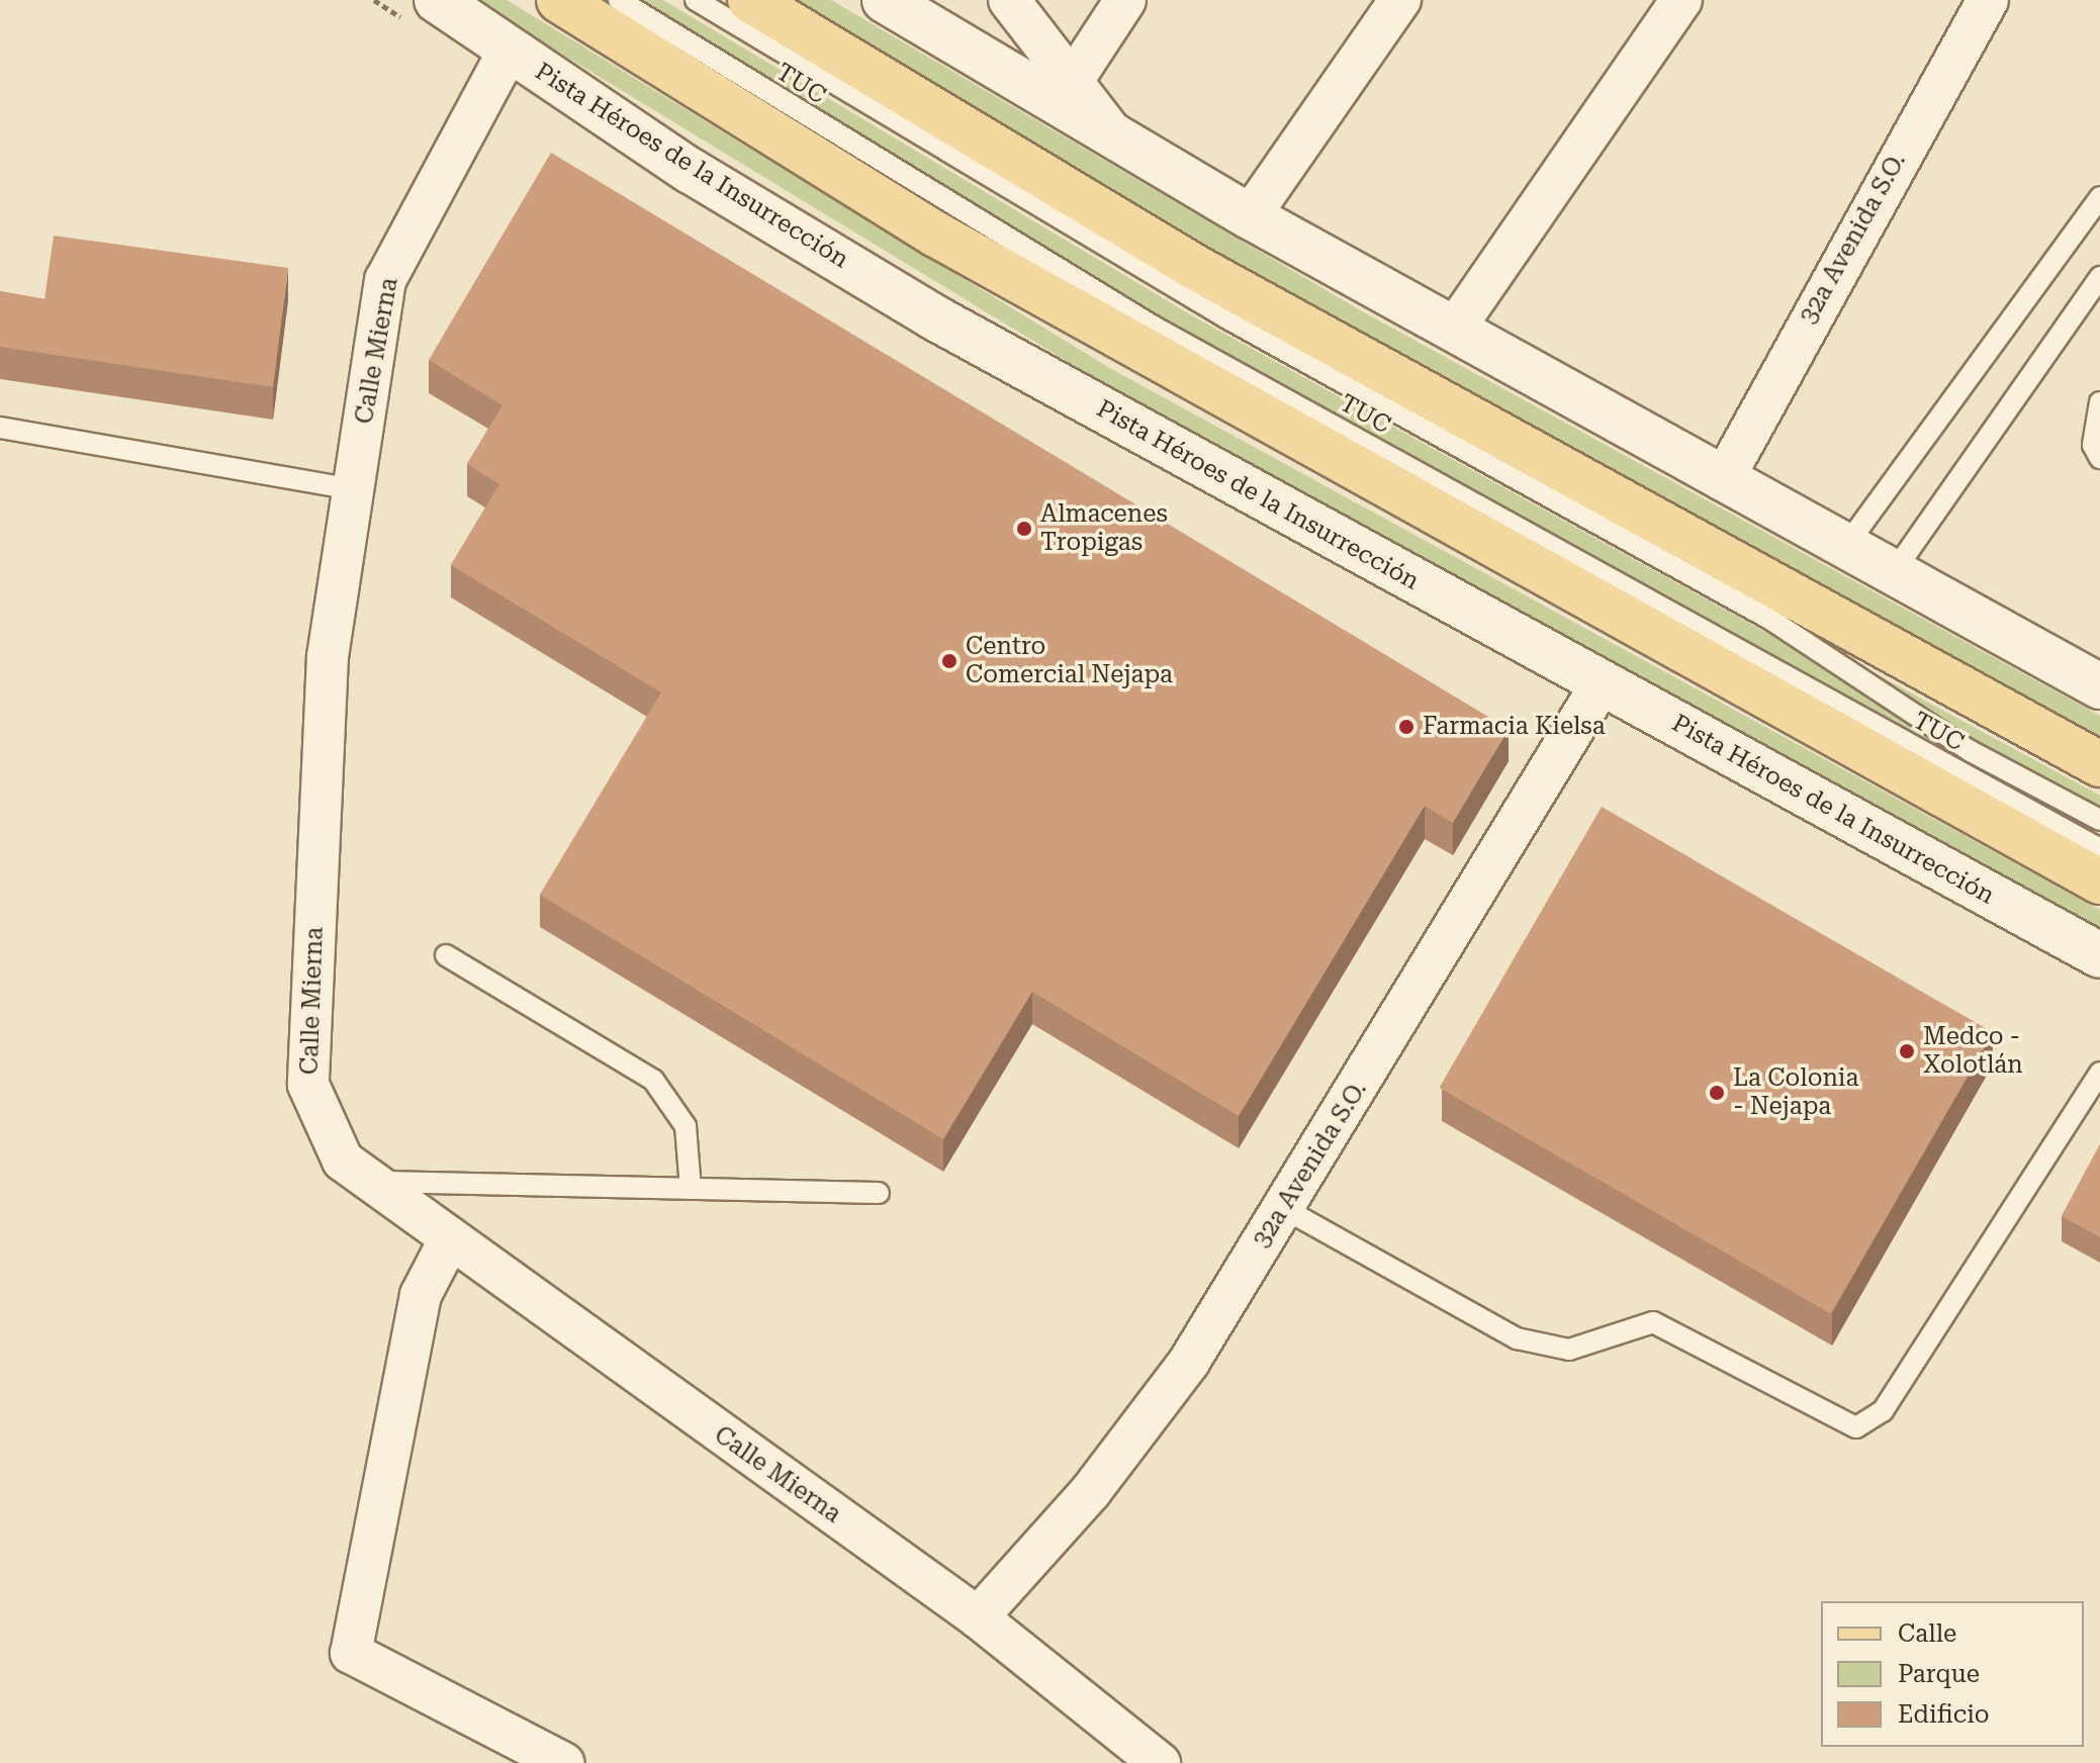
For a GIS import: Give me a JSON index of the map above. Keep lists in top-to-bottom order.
{
  "streets": {
    "street": ["Pista Héroes de la Insurrección", "32a Avenida S.O.", "Calle Mierna"],
    "lane": ["TUC"]
  },
  "crossings": [
    ["Pista Héroes de la Insurrección", "32a Avenida S.O."],
    ["Pista Héroes de la Insurrección", "Calle Mierna"],
    ["32a Avenida S.O.", "Calle Mierna"]
  ],
  "places": [
    "Almacenes Tropigas",
    "Centro Comercial Nejapa",
    "Farmacia Kielsa",
    "Medco - Xolotlán",
    "La Colonia - Nejapa"
  ],
  "legend": ["Calle", "Parque", "Edificio"]
}
